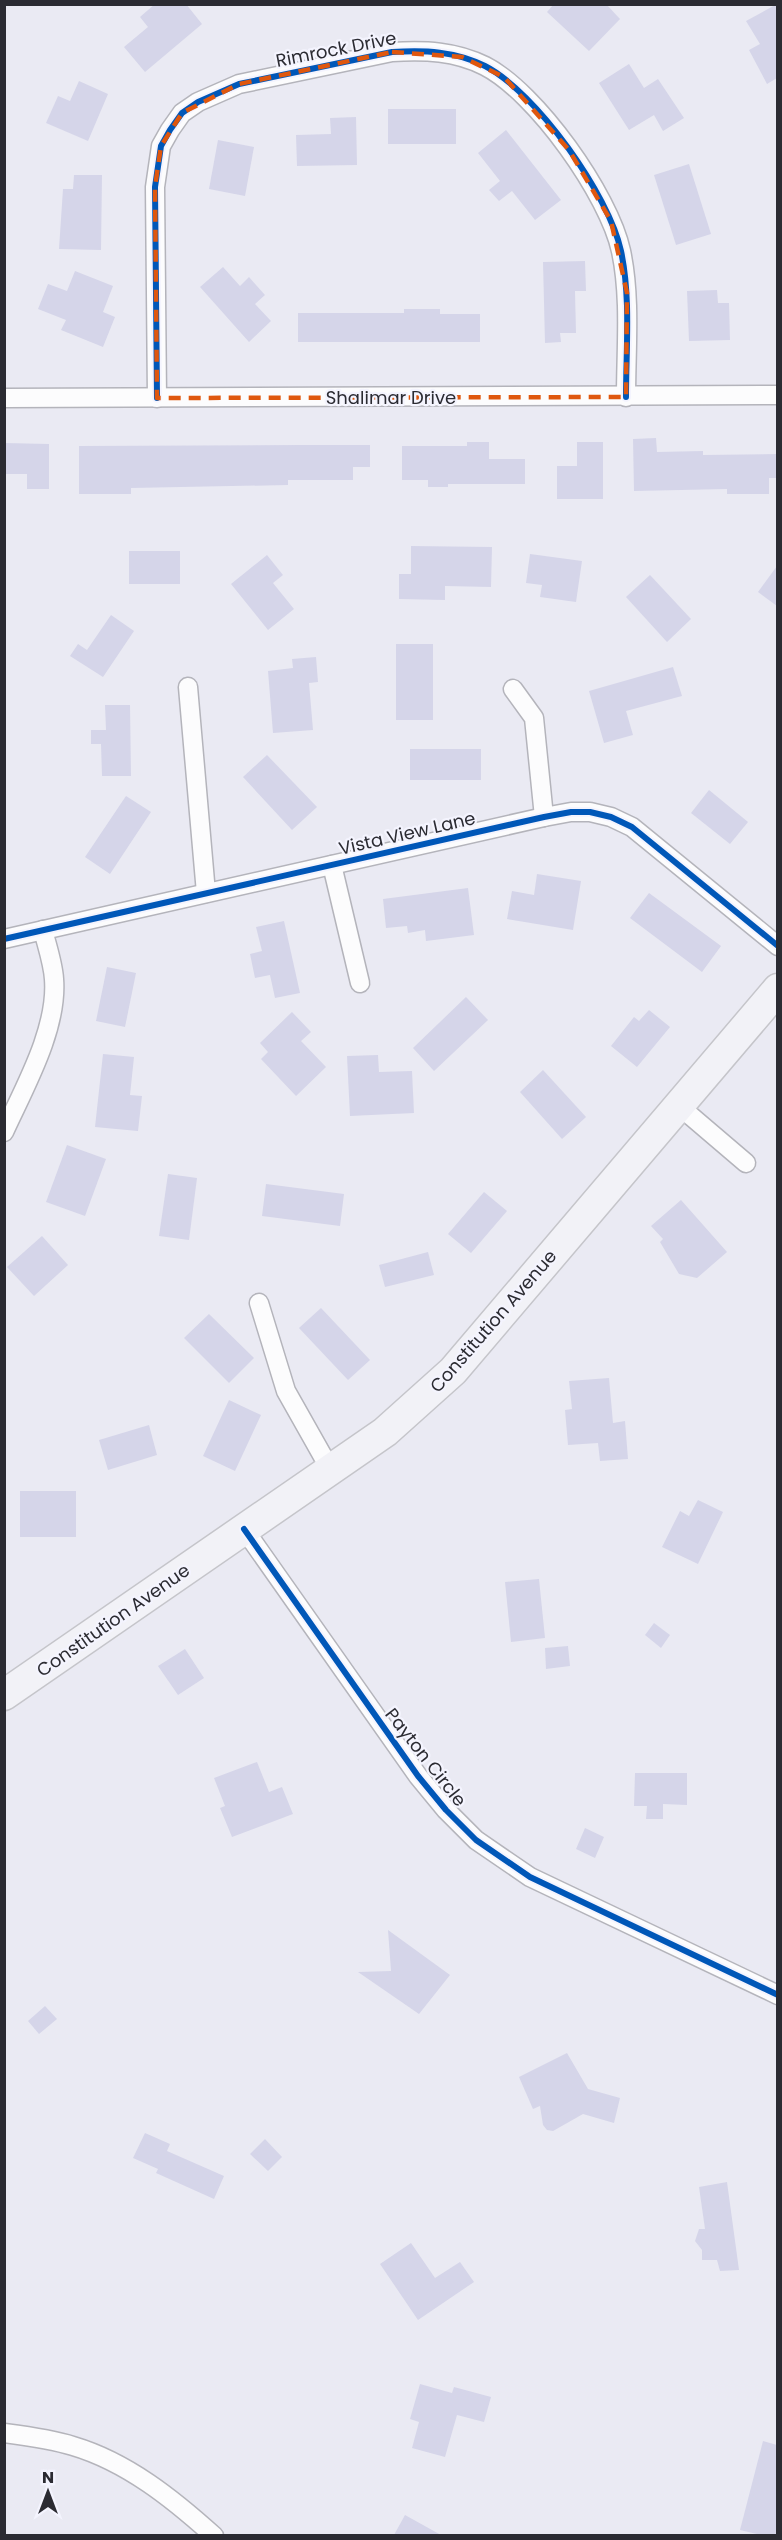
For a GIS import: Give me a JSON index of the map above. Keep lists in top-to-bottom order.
{
  "streets": {
    "main road": ["Constitution Avenue"],
    "street": [
      "Rimrock Drive",
      "Shalimar Drive",
      "Vista View Lane",
      "Payton Circle"
    ]
  },
  "crossings": [
    ["Rimrock Drive", "Shalimar Drive"],
    ["Constitution Avenue", "Payton Circle"]
  ],
  "north": "top"
}
